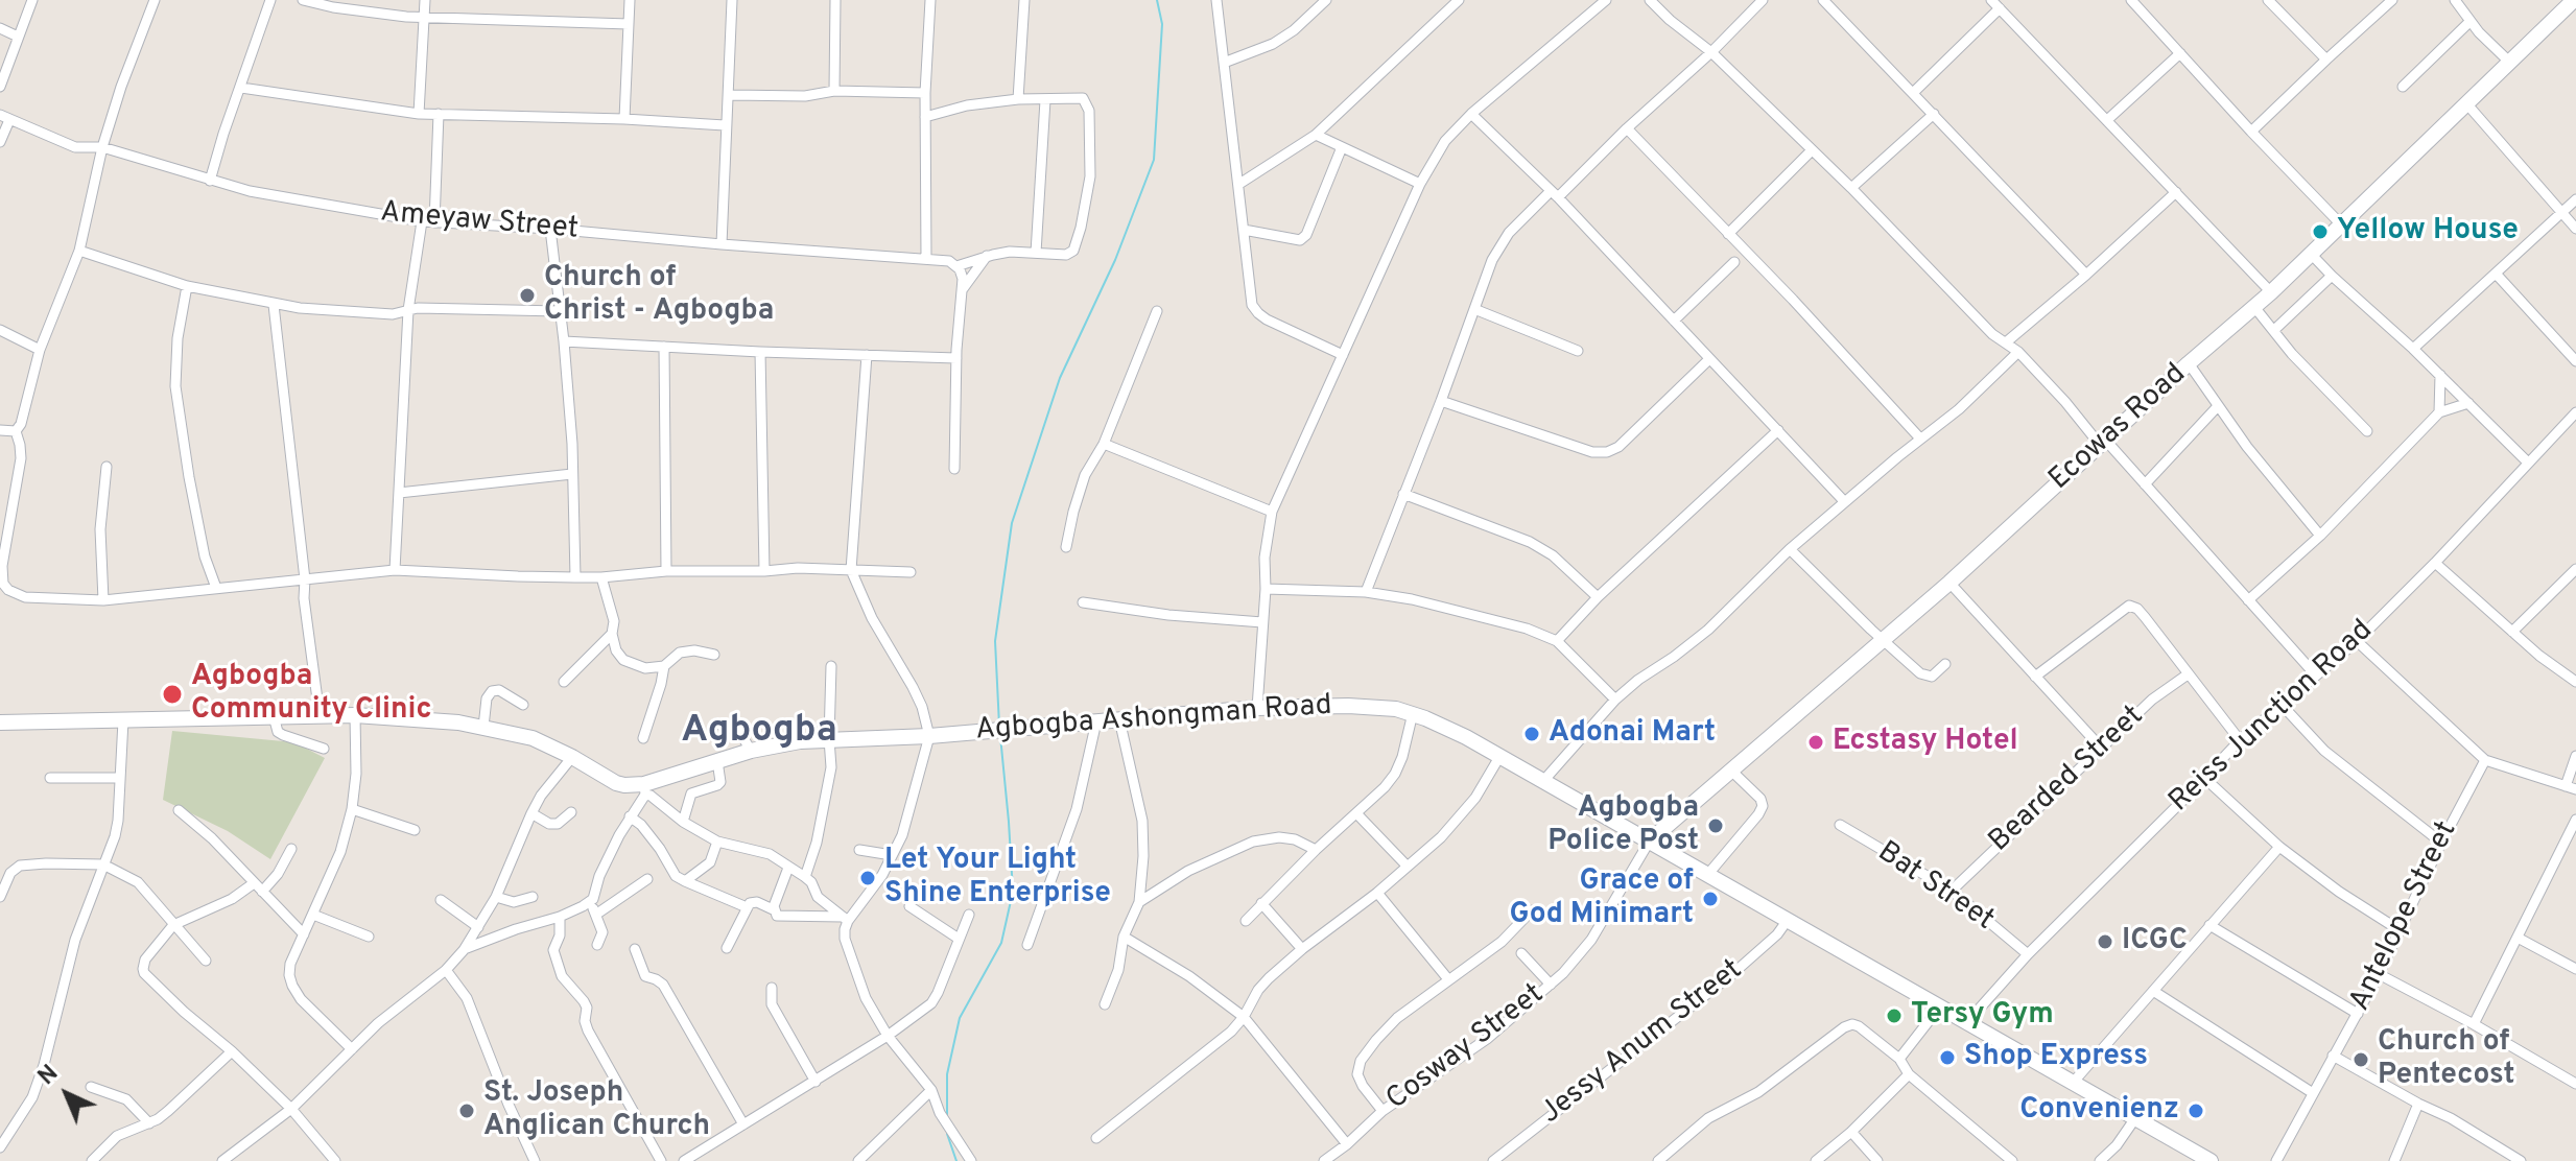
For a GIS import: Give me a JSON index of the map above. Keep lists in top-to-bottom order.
{
  "streets": {
    "street": [
      "Ameyaw Street",
      "Ecowas Road",
      "Reiss Junction Road",
      "Agbogba Ashongman Road",
      "Bearded Street",
      "Bat Street",
      "Antelope Street",
      "Jessy Anum Street",
      "Cosway Street"
    ]
  },
  "crossings": [
    ["Ecowas Road", "Agbogba Ashongman Road"],
    ["Ecowas Road", "Cosway Street"],
    ["Reiss Junction Road", "Agbogba Ashongman Road"],
    ["Reiss Junction Road", "Bat Street"],
    ["Agbogba Ashongman Road", "Jessy Anum Street"],
    ["Agbogba Ashongman Road", "Cosway Street"],
    ["Bearded Street", "Bat Street"]
  ],
  "districts": ["Agbogba"],
  "places": [
    "Yellow House",
    "Church of Christ - Agbogba",
    "Agbogba Community Clinic",
    "Adonai Mart",
    "Ecstasy Hotel",
    "Agbogba Police Post",
    "Let Your Light Shine Enterprise",
    "Grace of God Minimart",
    "ICGC",
    "Tersy Gym",
    "Shop Express",
    "Church of Pentecost",
    "St. Joseph Anglican Church",
    "Convenienz"
  ],
  "north": "top left"
}
